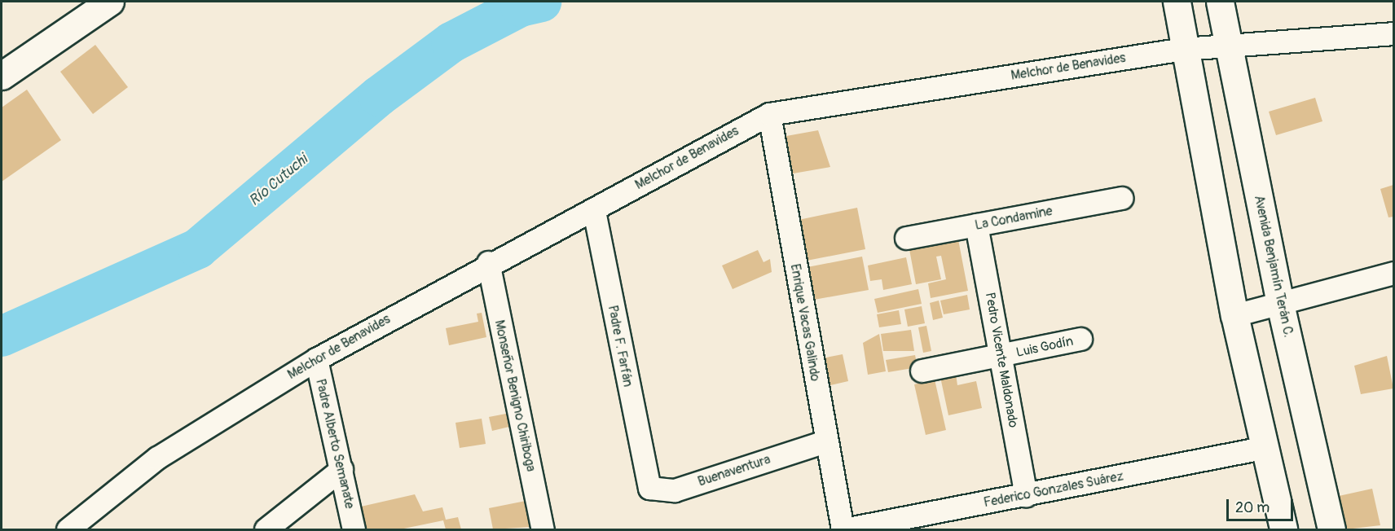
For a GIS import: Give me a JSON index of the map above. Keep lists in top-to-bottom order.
{
  "streets": {
    "main road": ["Avenida Benjamín Terán C."],
    "street": [
      "Melchor de Benavides",
      "La Condamine",
      "Enrique Vacas Galindo",
      "Padre F. Farfán",
      "Luis Godín",
      "Pedro Vicente Maldonado",
      "Monseñor Benigno Chiriboga",
      "Padre Alberto Semanate",
      "Buenaventura",
      "Federico Gonzales Suárez"
    ]
  },
  "crossings": [
    ["Melchor de Benavides", "Avenida Benjamín Terán C."],
    ["Melchor de Benavides", "Enrique Vacas Galindo"],
    ["Melchor de Benavides", "Padre F. Farfán"],
    ["Melchor de Benavides", "Monseñor Benigno Chiriboga"],
    ["Melchor de Benavides", "Padre Alberto Semanate"],
    ["La Condamine", "Pedro Vicente Maldonado"],
    ["Enrique Vacas Galindo", "Buenaventura"],
    ["Enrique Vacas Galindo", "Federico Gonzales Suárez"],
    ["Padre F. Farfán", "Buenaventura"],
    ["Luis Godín", "Pedro Vicente Maldonado"],
    ["Pedro Vicente Maldonado", "Federico Gonzales Suárez"]
  ],
  "water": ["Río Cutuchi"],
  "scale_bar": "20 m"
}
